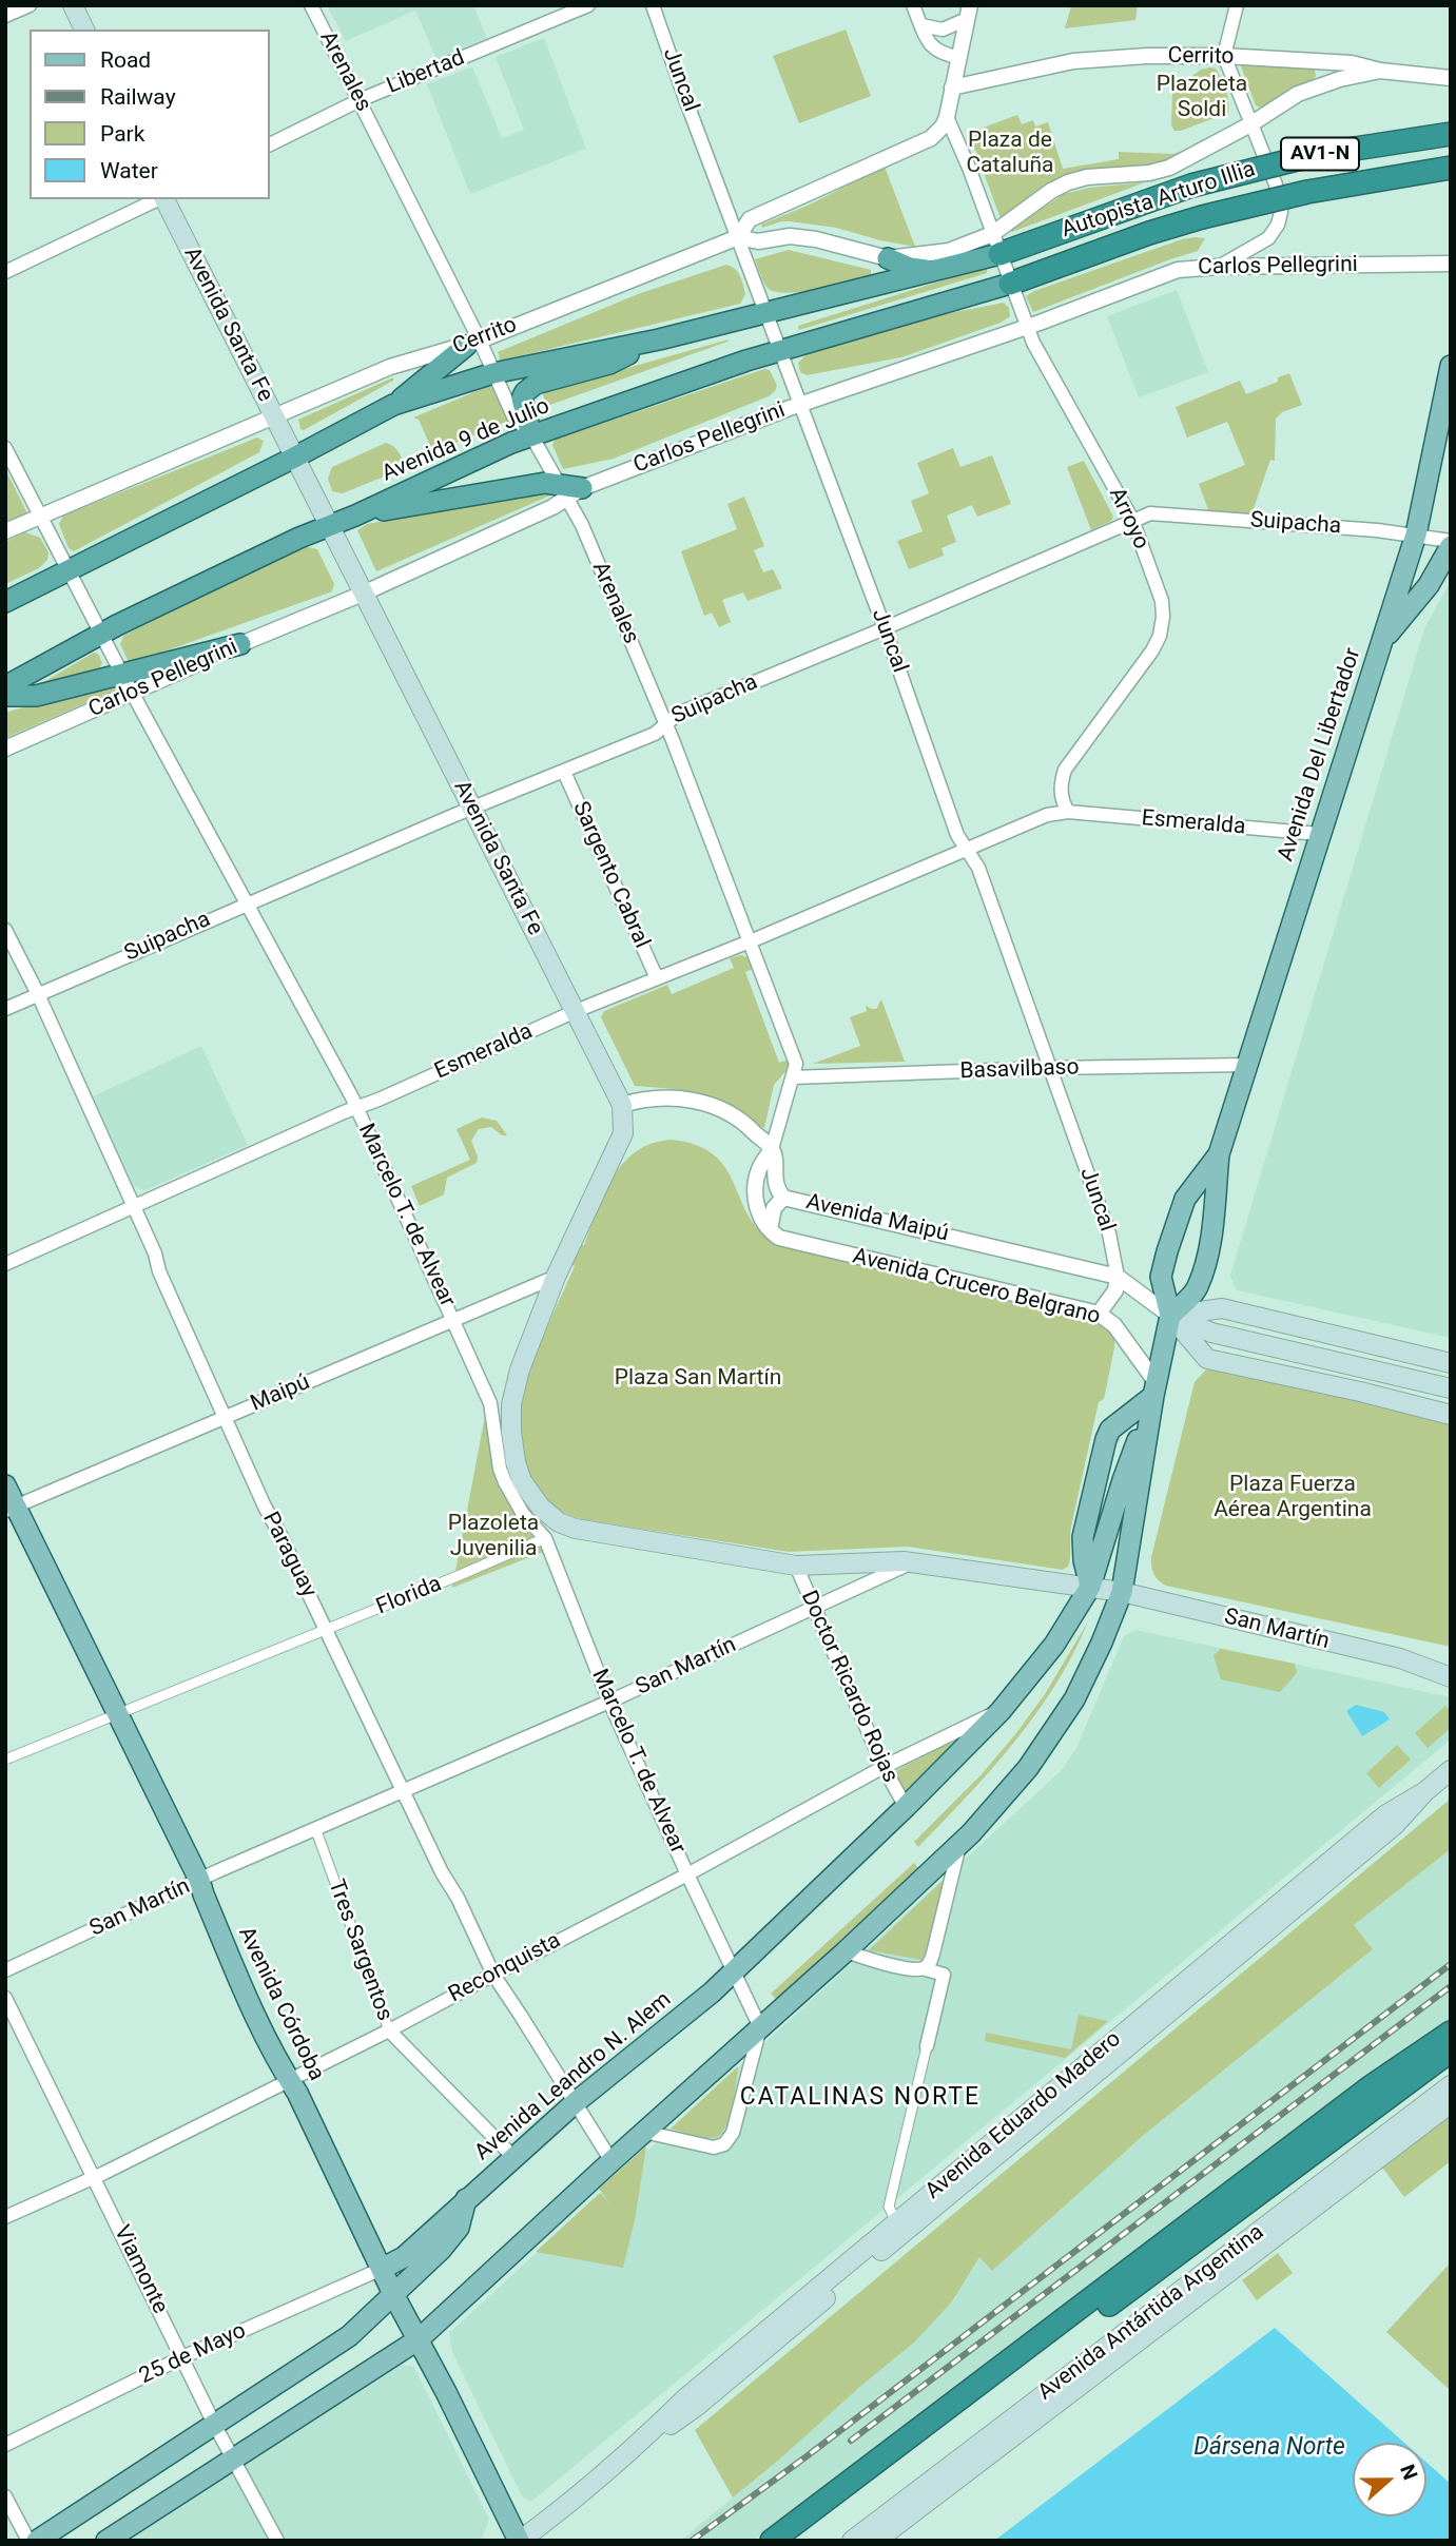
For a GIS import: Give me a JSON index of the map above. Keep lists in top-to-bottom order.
{
  "streets": {
    "highway": ["AV1-N", "Autopista Arturo Illia", "Avenida 9 de Julio"],
    "main road": [
      "Avenida Santa Fe",
      "Avenida Del Libertador",
      "San Martín",
      "Avenida Córdoba",
      "Avenida Leandro N. Alem",
      "Avenida Eduardo Madero",
      "Avenida Antártida Argentina"
    ],
    "street": [
      "Cerrito",
      "Arenales",
      "Libertad",
      "Juncal",
      "Carlos Pellegrini",
      "Arroyo",
      "Suipacha",
      "Esmeralda",
      "Sargento Cabral",
      "Basavilbaso",
      "Marcelo T. de Alvear",
      "Avenida Maipú",
      "Avenida Crucero Belgrano",
      "Maipú",
      "Paraguay",
      "Florida",
      "Doctor Ricardo Rojas",
      "Tres Sargentos",
      "Reconquista",
      "Viamonte",
      "25 de Mayo"
    ]
  },
  "crossings": [
    ["Cerrito", "Arenales"],
    ["Cerrito", "Juncal"],
    ["Cerrito", "Avenida Santa Fe"],
    ["Cerrito", "Avenida 9 de Julio"],
    ["Cerrito", "Arroyo"],
    ["Cerrito", "Marcelo T. de Alvear"],
    ["Arenales", "Libertad"],
    ["Arenales", "Carlos Pellegrini"],
    ["Arenales", "Avenida 9 de Julio"],
    ["Arenales", "Suipacha"],
    ["Arenales", "Esmeralda"],
    ["Arenales", "Basavilbaso"],
    ["Arenales", "Avenida Maipú"],
    ["Arenales", "Avenida Crucero Belgrano"],
    ["Juncal", "Carlos Pellegrini"],
    ["Juncal", "Avenida 9 de Julio"],
    ["Juncal", "Suipacha"],
    ["Juncal", "Esmeralda"],
    ["Juncal", "Basavilbaso"],
    ["Juncal", "Avenida Maipú"],
    ["Autopista Arturo Illia", "Avenida 9 de Julio"],
    ["Autopista Arturo Illia", "Arroyo"],
    ["Carlos Pellegrini", "Avenida Santa Fe"],
    ["Carlos Pellegrini", "Arroyo"],
    ["Carlos Pellegrini", "Marcelo T. de Alvear"],
    ["Avenida Santa Fe", "Avenida 9 de Julio"],
    ["Avenida Santa Fe", "Suipacha"],
    ["Avenida Santa Fe", "Esmeralda"],
    ["Avenida 9 de Julio", "Arroyo"],
    ["Avenida 9 de Julio", "Marcelo T. de Alvear"],
    ["Arroyo", "Suipacha"],
    ["Arroyo", "Esmeralda"],
    ["Suipacha", "Avenida Del Libertador"],
    ["Suipacha", "Sargento Cabral"],
    ["Suipacha", "Marcelo T. de Alvear"],
    ["Suipacha", "Paraguay"],
    ["Avenida Del Libertador", "Esmeralda"],
    ["Avenida Del Libertador", "Basavilbaso"],
    ["Avenida Del Libertador", "Avenida Maipú"],
    ["Avenida Del Libertador", "Avenida Crucero Belgrano"],
    ["Avenida Del Libertador", "San Martín"],
    ["Avenida Del Libertador", "Avenida Leandro N. Alem"],
    ["Esmeralda", "Sargento Cabral"],
    ["Esmeralda", "Marcelo T. de Alvear"],
    ["Esmeralda", "Paraguay"],
    ["Marcelo T. de Alvear", "Maipú"],
    ["Marcelo T. de Alvear", "Florida"],
    ["Marcelo T. de Alvear", "San Martín"],
    ["Marcelo T. de Alvear", "Reconquista"],
    ["Marcelo T. de Alvear", "Avenida Leandro N. Alem"],
    ["Maipú", "Paraguay"],
    ["Maipú", "Avenida Córdoba"],
    ["Paraguay", "Florida"],
    ["Paraguay", "San Martín"],
    ["Paraguay", "Reconquista"],
    ["Paraguay", "Avenida Leandro N. Alem"],
    ["Florida", "Avenida Córdoba"],
    ["San Martín", "Doctor Ricardo Rojas"],
    ["San Martín", "Tres Sargentos"],
    ["San Martín", "Avenida Córdoba"],
    ["San Martín", "Avenida Leandro N. Alem"],
    ["Doctor Ricardo Rojas", "Reconquista"],
    ["Doctor Ricardo Rojas", "Avenida Leandro N. Alem"],
    ["Tres Sargentos", "Reconquista"],
    ["Tres Sargentos", "Avenida Leandro N. Alem"],
    ["Reconquista", "Avenida Córdoba"],
    ["Reconquista", "Avenida Leandro N. Alem"],
    ["Reconquista", "Viamonte"],
    ["Avenida Córdoba", "Avenida Leandro N. Alem"],
    ["Avenida Córdoba", "Avenida Eduardo Madero"],
    ["Avenida Córdoba", "25 de Mayo"],
    ["Avenida Leandro N. Alem", "Viamonte"],
    ["Viamonte", "25 de Mayo"]
  ],
  "districts": ["CATALINAS NORTE"],
  "water": ["Dársena Norte"],
  "parks": [
    "Plazoleta Soldi",
    "Plaza de Cataluña",
    "Plaza San Martín",
    "Plaza Fuerza Aérea Argentina",
    "Plazoleta Juvenilia"
  ],
  "legend": [
    "Road",
    "Railway",
    "Park",
    "Water"
  ],
  "north": "right"
}
